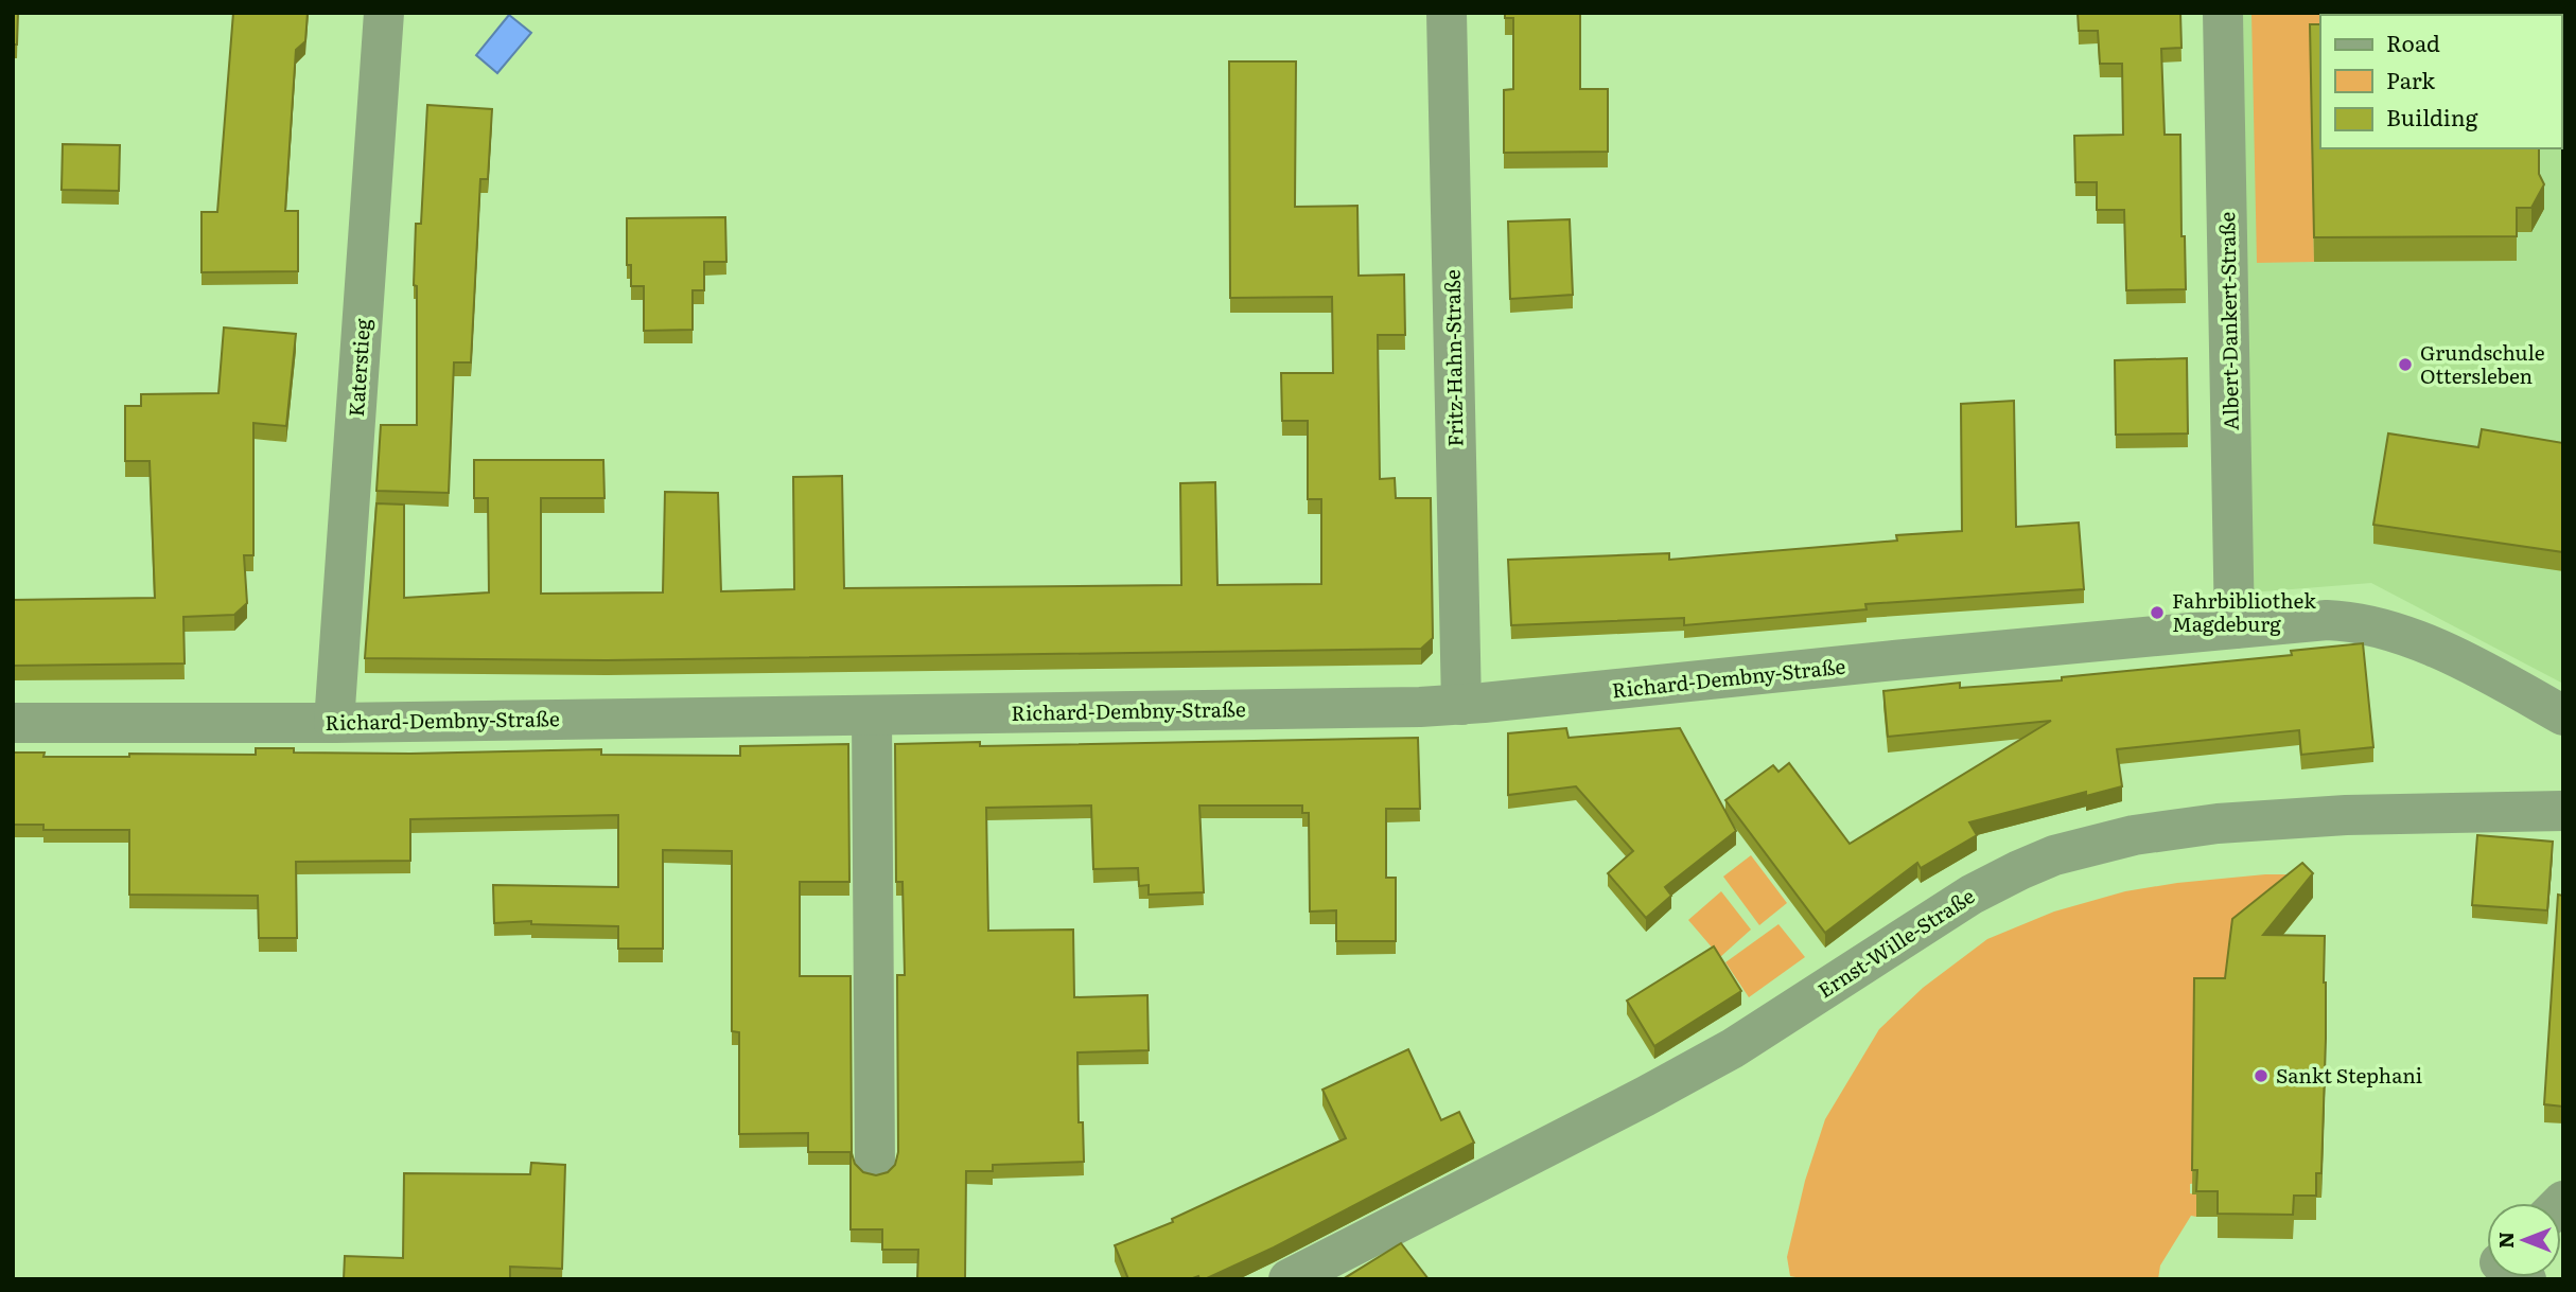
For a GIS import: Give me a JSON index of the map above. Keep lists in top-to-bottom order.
{
  "streets": {
    "street": [
      "Albert-Dankert-Straße",
      "Fritz-Hahn-Straße",
      "Katerstieg",
      "Richard-Dembny-Straße",
      "Ernst-Wille-Straße"
    ]
  },
  "crossings": [
    ["Albert-Dankert-Straße", "Richard-Dembny-Straße"],
    ["Fritz-Hahn-Straße", "Richard-Dembny-Straße"],
    ["Katerstieg", "Richard-Dembny-Straße"]
  ],
  "places": ["Grundschule Ottersleben", "Fahrbibliothek Magdeburg", "Sankt Stephani"],
  "legend": ["Road", "Park", "Building"],
  "north": "left"
}
